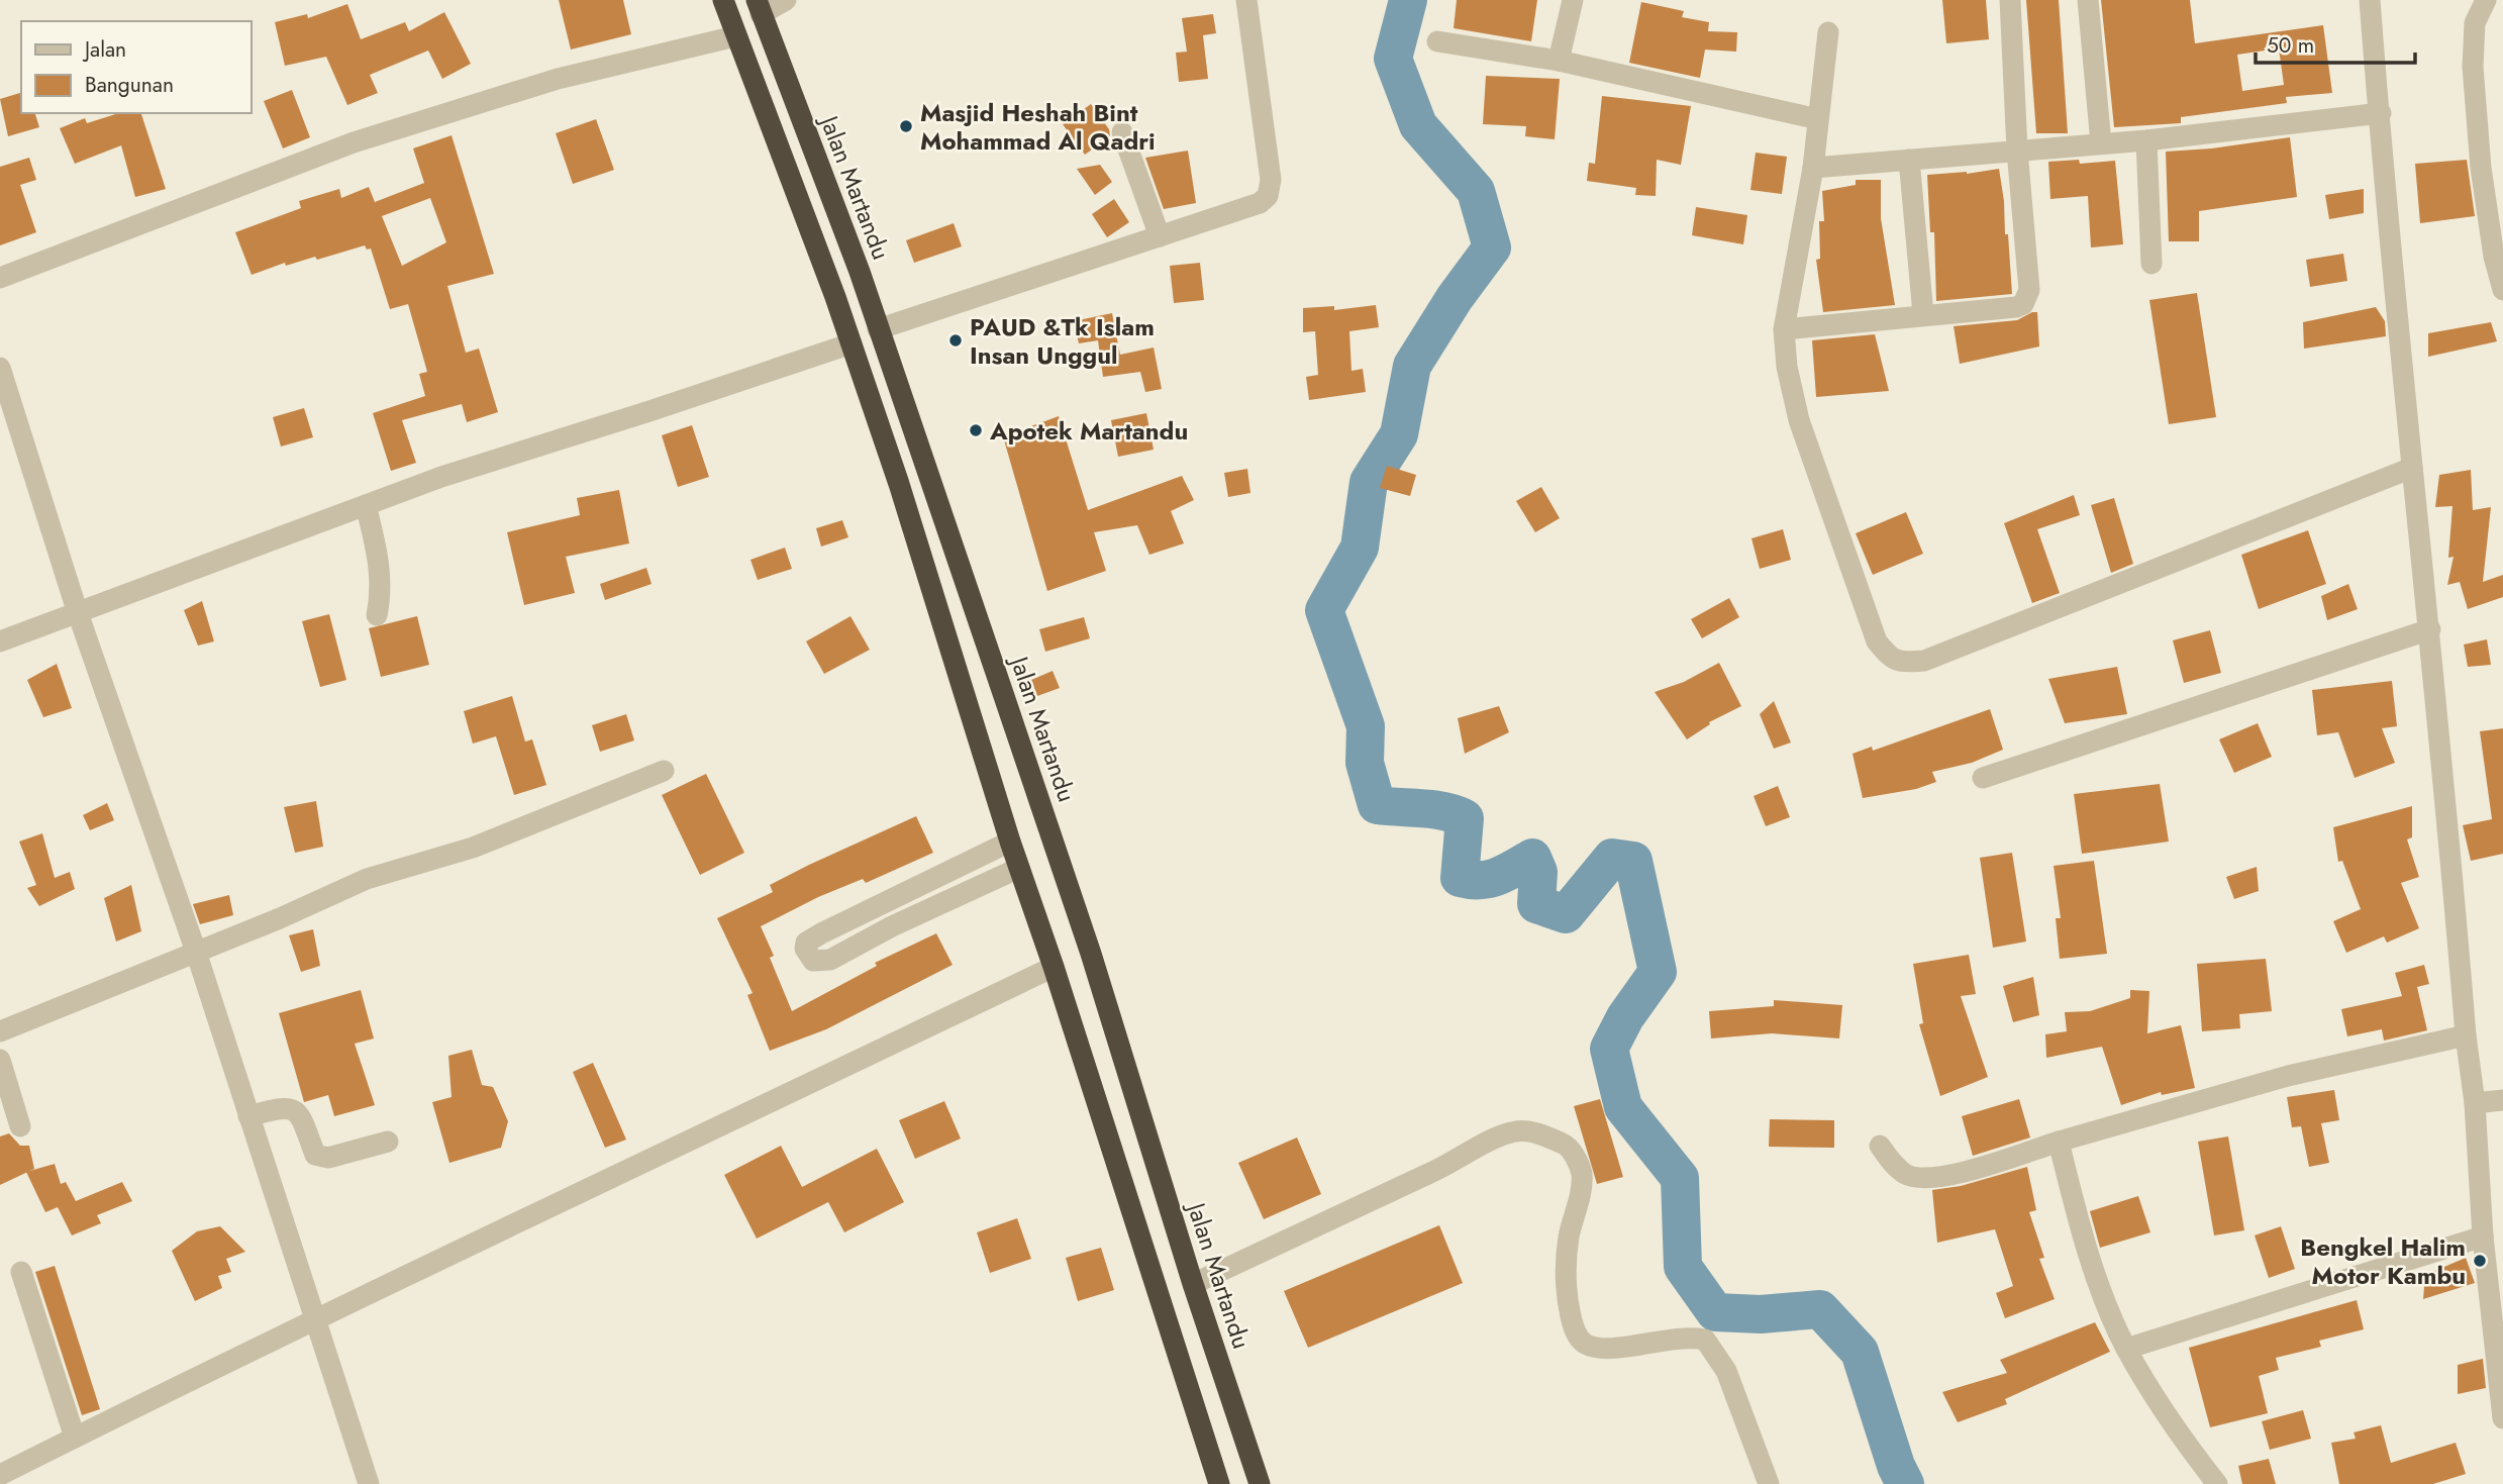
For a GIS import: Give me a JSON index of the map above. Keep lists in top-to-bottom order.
{
  "streets": {
    "highway": ["Jalan Martandu"]
  },
  "places": [
    "Masjid Heshah Bint Mohammad Al Qadri",
    "PAUD &Tk Islam Insan Unggul",
    "Apotek Martandu",
    "Bengkel Halim Motor Kambu"
  ],
  "legend": ["Jalan", "Bangunan"],
  "scale_bar": "50 m"
}
